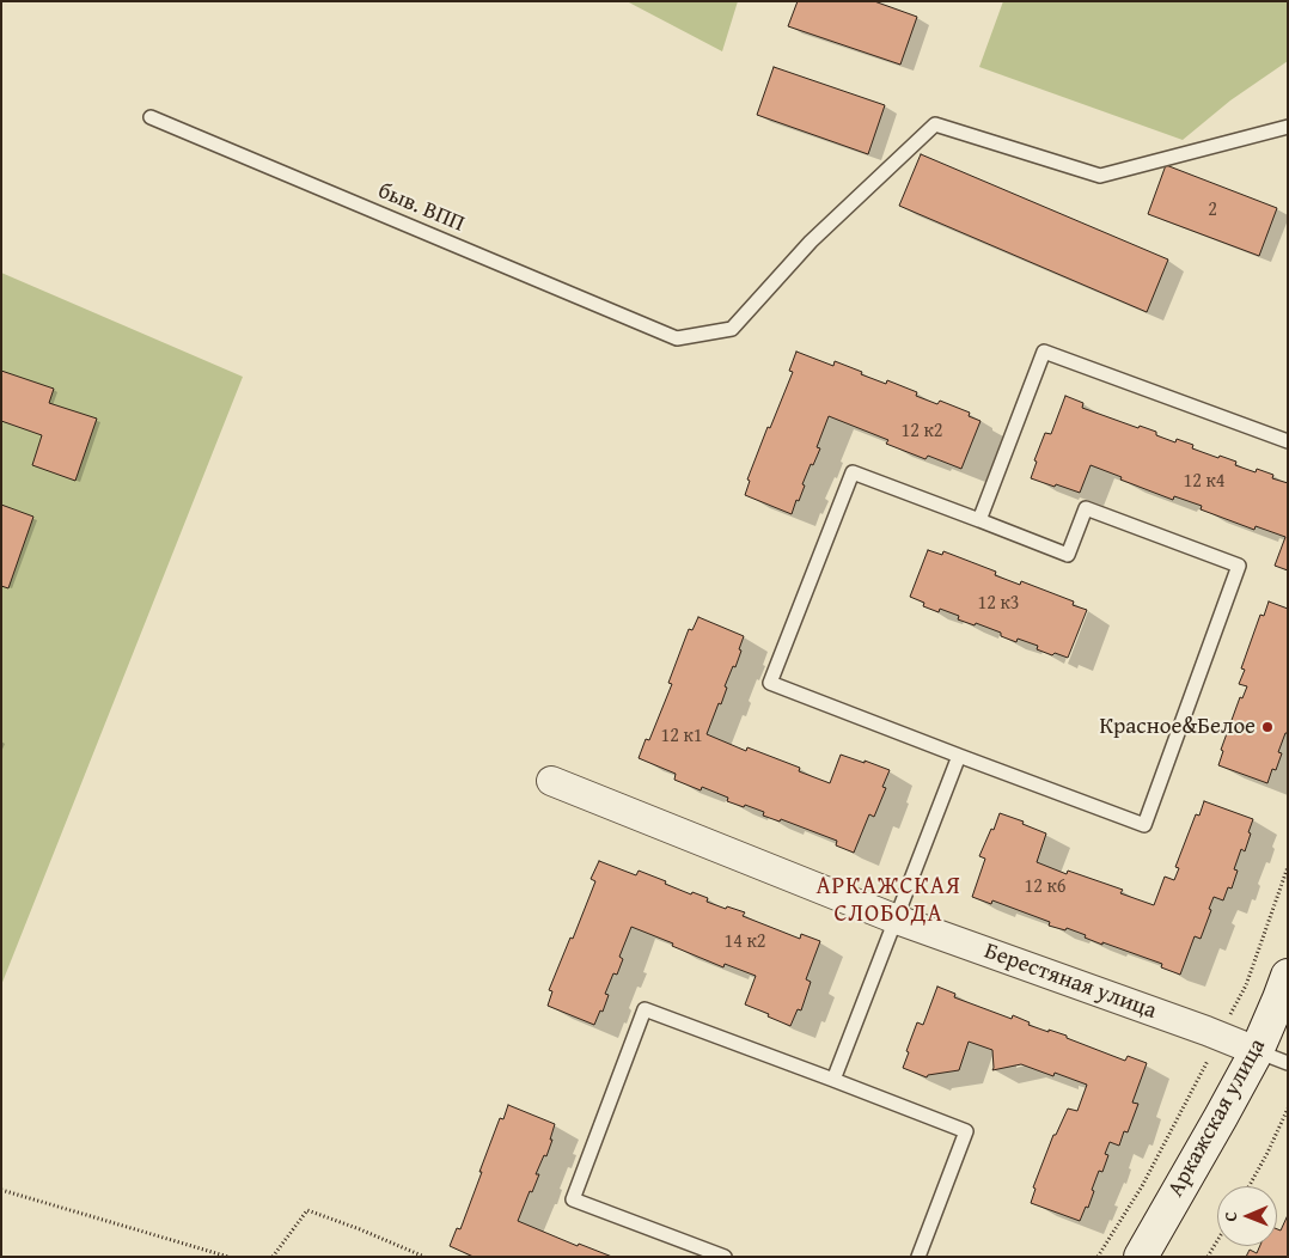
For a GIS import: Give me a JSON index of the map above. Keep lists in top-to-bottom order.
{
  "streets": {
    "street": ["Берестяная улица", "Аркажская улица"],
    "lane": ["быв. ВПП"]
  },
  "crossings": [
    ["Берестяная улица", "Аркажская улица"]
  ],
  "districts": ["АРКАЖСКАЯ СЛОБОДА"],
  "places": ["Красное&Белое"],
  "house_numbers": [
    "2",
    "12 к2",
    "12 к4",
    "12 к3",
    "12 к1",
    "12 к6",
    "14 к2"
  ],
  "north": "left"
}
